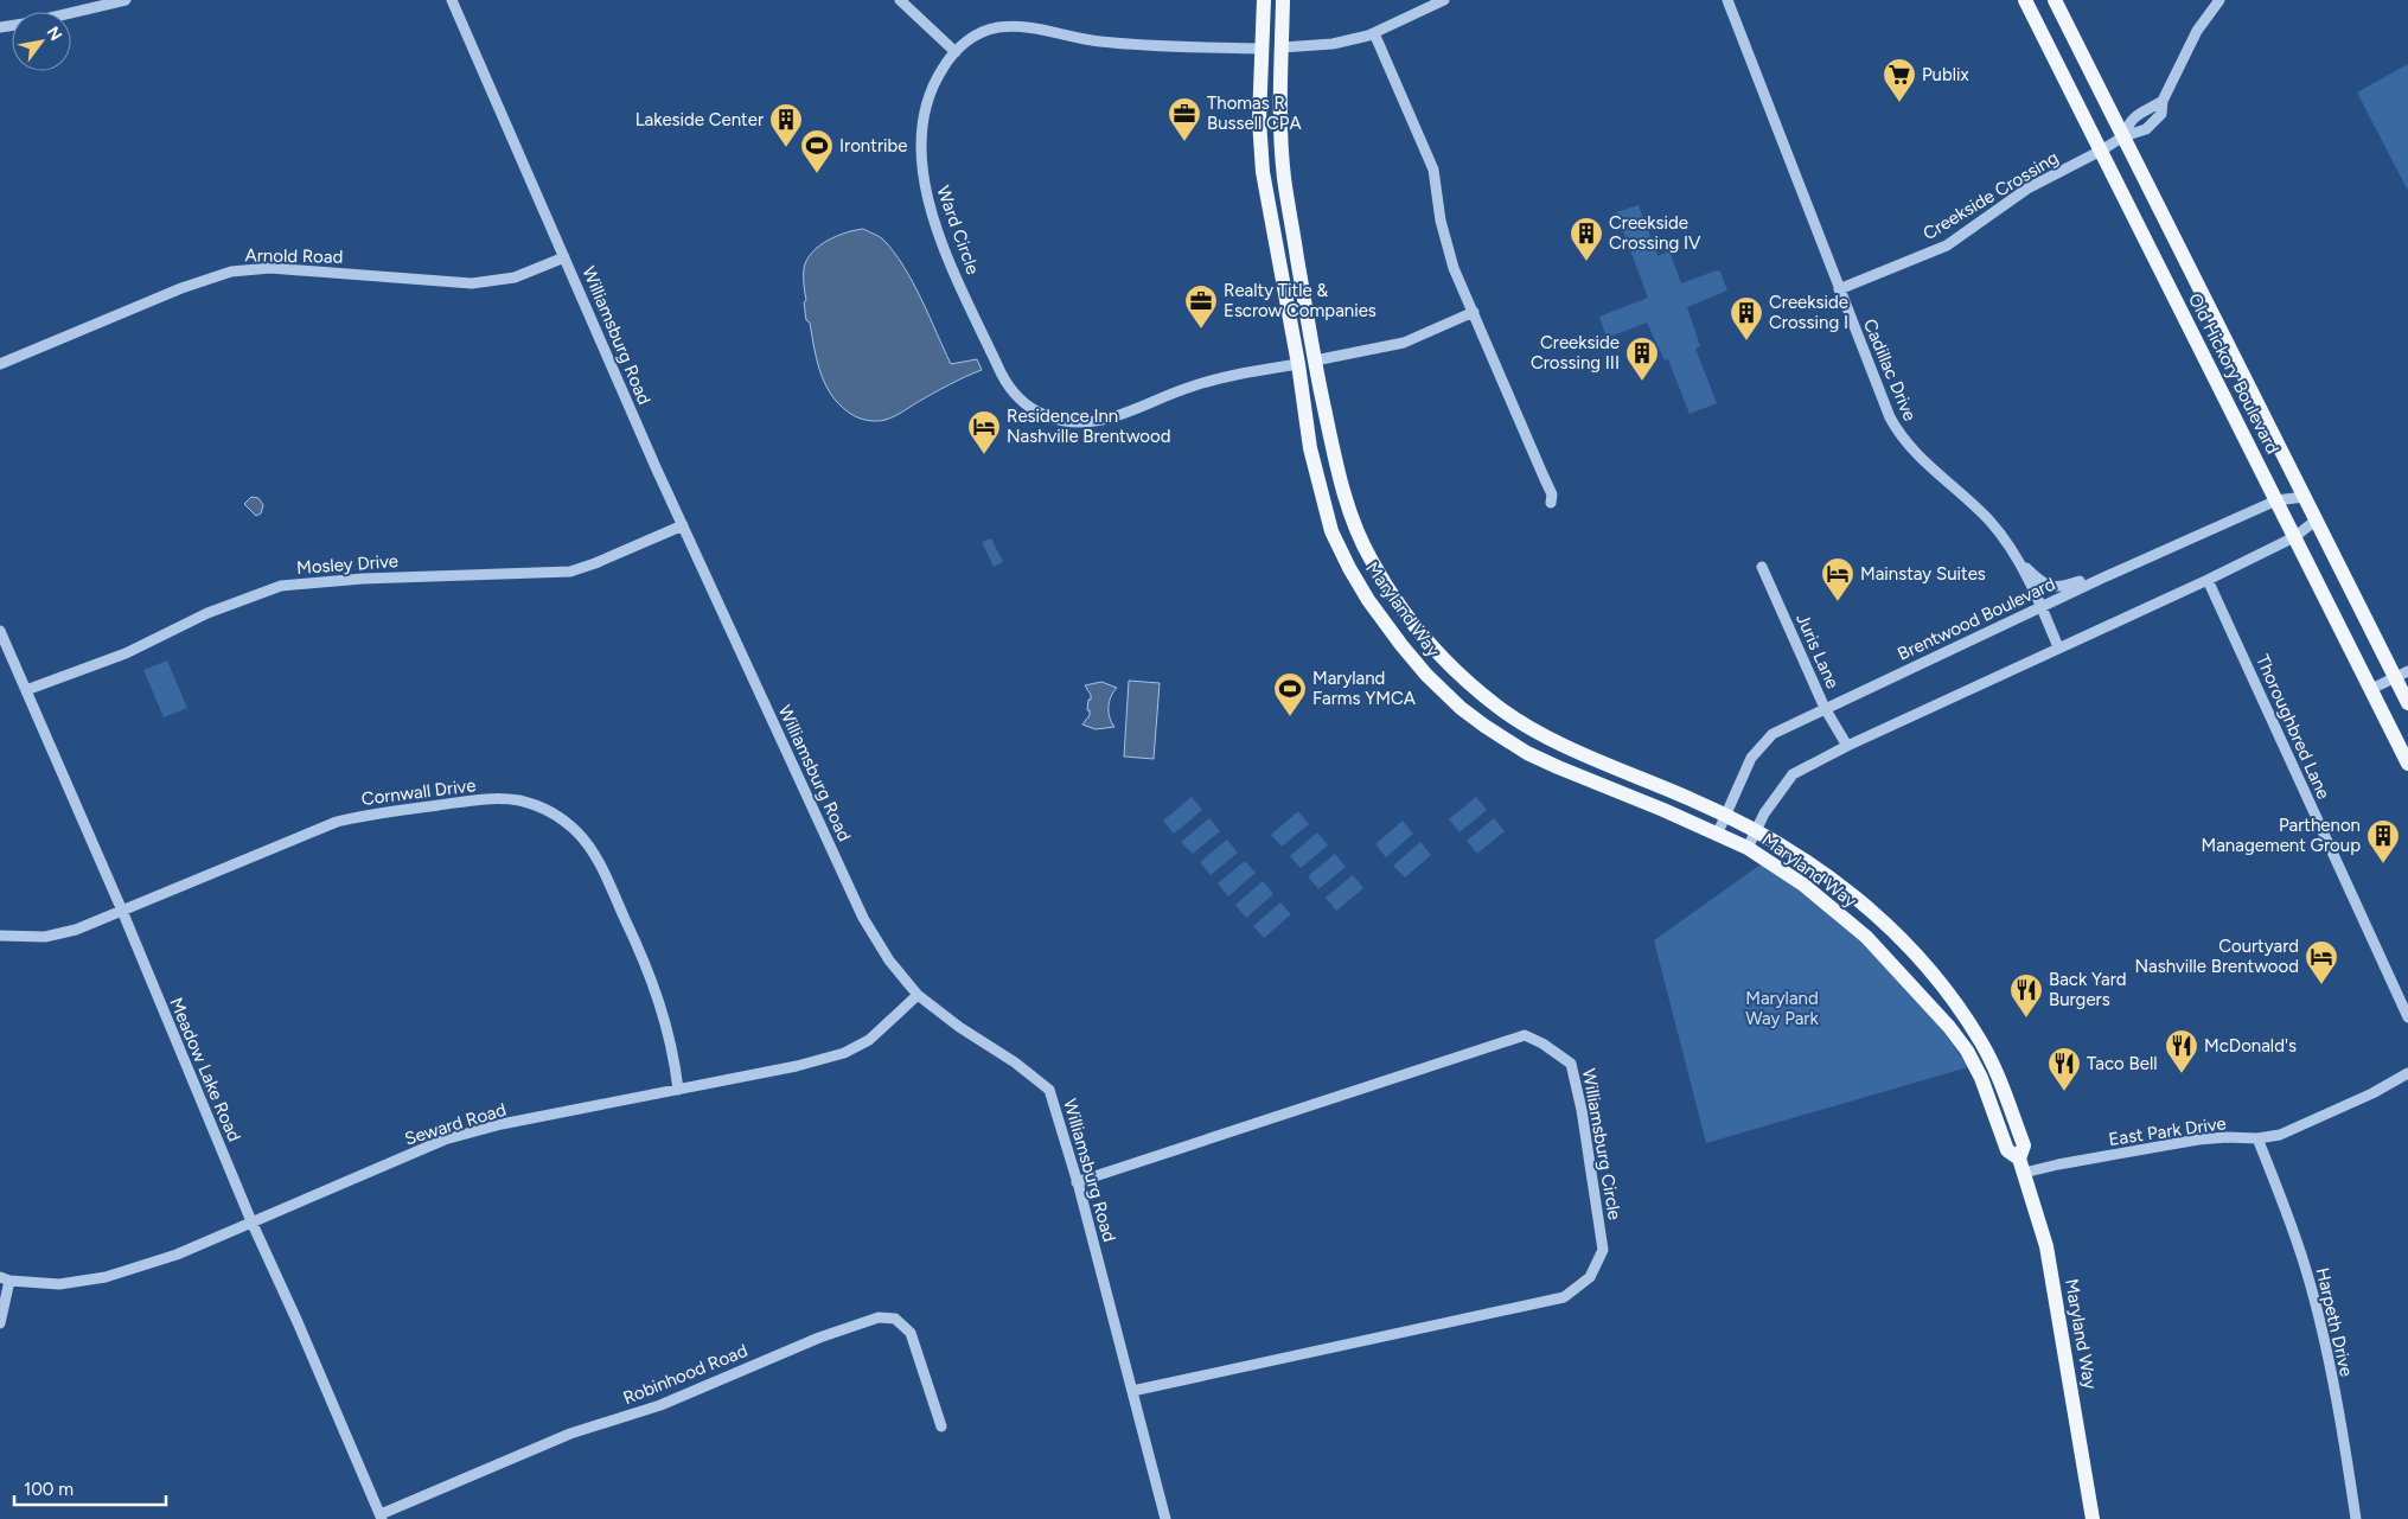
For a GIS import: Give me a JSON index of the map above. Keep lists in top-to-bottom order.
{
  "streets": {
    "main road": ["Old Hickory Boulevard", "Maryland Way"],
    "street": [
      "Creekside Crossing",
      "Ward Circle",
      "Arnold Road",
      "Williamsburg Road",
      "Cadillac Drive",
      "Mosley Drive",
      "Brentwood Boulevard",
      "Juris Lane",
      "Thoroughbred Lane",
      "Cornwall Drive",
      "Meadow Lake Road",
      "Seward Road",
      "East Park Drive",
      "Williamsburg Circle",
      "Harpeth Drive",
      "Robinhood Road"
    ]
  },
  "crossings": [
    ["Creekside Crossing", "Cadillac Drive"],
    ["Creekside Crossing", "Old Hickory Boulevard"],
    ["Ward Circle", "Maryland Way"],
    ["Arnold Road", "Williamsburg Road"],
    ["Williamsburg Road", "Mosley Drive"],
    ["Williamsburg Road", "Seward Road"],
    ["Williamsburg Road", "Williamsburg Circle"],
    ["Cadillac Drive", "Brentwood Boulevard"],
    ["Old Hickory Boulevard", "Brentwood Boulevard"],
    ["Mosley Drive", "Meadow Lake Road"],
    ["Maryland Way", "Brentwood Boulevard"],
    ["Maryland Way", "East Park Drive"],
    ["Brentwood Boulevard", "Juris Lane"],
    ["Cornwall Drive", "Meadow Lake Road"],
    ["Cornwall Drive", "Seward Road"],
    ["Meadow Lake Road", "Seward Road"],
    ["Meadow Lake Road", "Robinhood Road"],
    ["East Park Drive", "Harpeth Drive"]
  ],
  "parks": ["Maryland Way Park"],
  "places": {
    "supermarket": ["Publix"],
    "office": ["Thomas R Bussell CPA", "Realty Title & Escrow Companies"],
    "building": [
      "Lakeside Center",
      "Creekside Crossing IV",
      "Creekside Crossing I",
      "Creekside Crossing III",
      "Parthenon Management Group"
    ],
    "sports": ["Irontribe", "Maryland Farms YMCA"],
    "hotel": ["Residence Inn Nashville Brentwood", "Mainstay Suites", "Courtyard Nashville Brentwood"],
    "restaurant": ["Back Yard Burgers", "McDonald's", "Taco Bell"]
  },
  "scale_bar": "100 m",
  "north": "top right"
}
